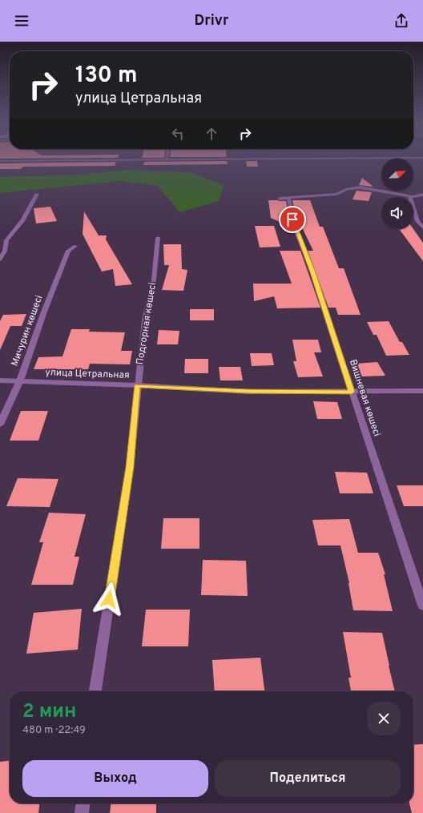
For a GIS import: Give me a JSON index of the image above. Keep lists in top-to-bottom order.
{
  "streets": {
    "street": [
      "Подгорная көшесі",
      "Мичурин көшесі",
      "улица Цетральная",
      "Вишневая көшесі"
    ]
  },
  "crossings": [
    ["Подгорная көшесі", "улица Цетральная"],
    ["Мичурин көшесі", "улица Цетральная"],
    ["улица Цетральная", "Вишневая көшесі"]
  ],
  "north": "top right",
  "page": {
    "header": "Drivr",
    "turn": ["130 m", "улица Цетральная"],
    "heading": ["2 мин", "480 m · 22:49"],
    "buttons": ["Выход", "Поделиться"]
  }
}
